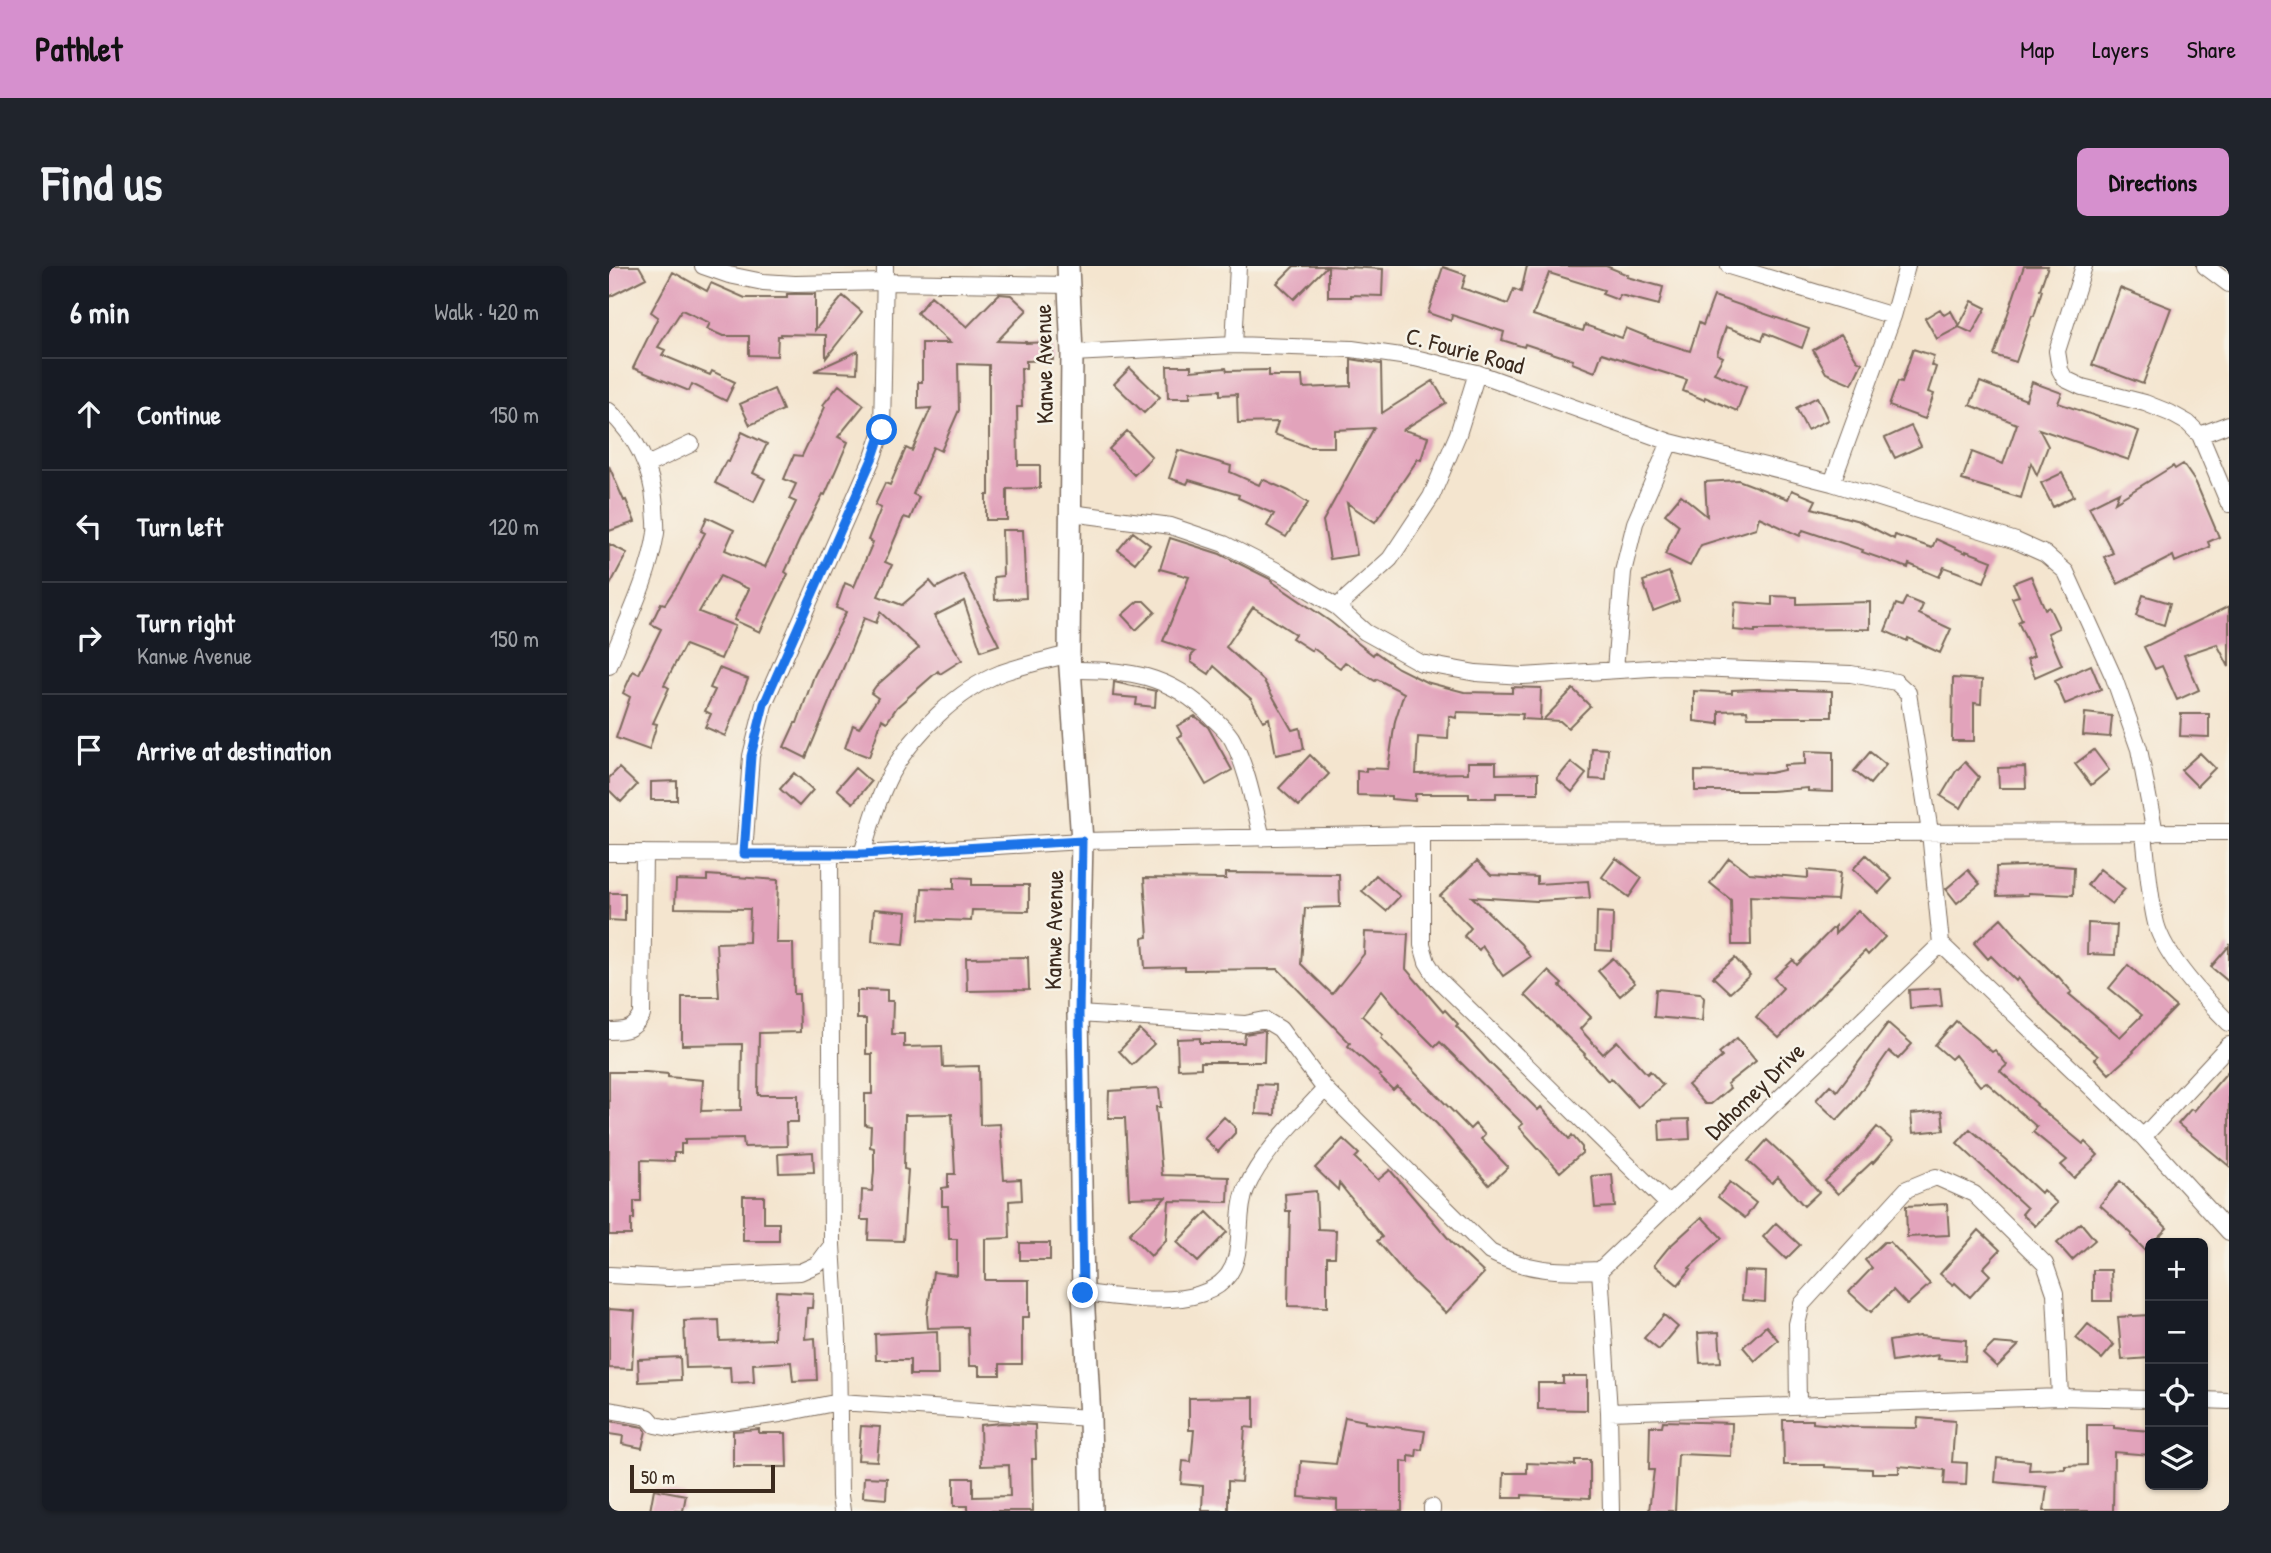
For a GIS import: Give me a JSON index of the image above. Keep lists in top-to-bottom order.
{
  "streets": {
    "main road": ["Kanwe Avenue"],
    "street": ["C. Fourie Road", "Dahomey Drive"]
  },
  "crossings": [
    ["C. Fourie Road", "Kanwe Avenue"]
  ],
  "scale_bar": "50 m",
  "page": {
    "header": "Pathlet",
    "nav": ["Map", "Layers", "Share"],
    "buttons": "Directions",
    "title": "Find us",
    "heading": ["6 min", "Walk · 420 m"],
    "list": [
      ["Continue", "150 m"],
      ["Turn left", "120 m"],
      ["Turn right", "Kanwe Avenue", "150 m"],
      "Arrive at destination"
    ],
    "map_buttons": ["+", "−"],
    "scale": "50 m"
  }
}
